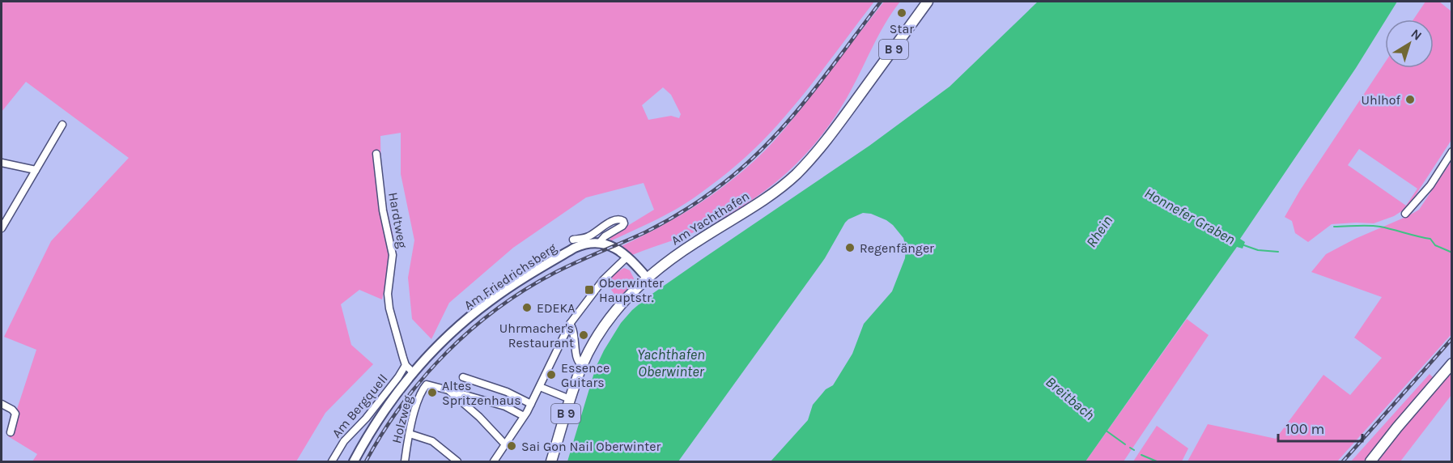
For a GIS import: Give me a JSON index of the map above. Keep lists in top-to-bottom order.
{
  "streets": {
    "main road": ["B 9", "Am Yachthafen"],
    "street": [
      "Hardtweg",
      "Am Friedrichsberg",
      "Am Bergquell",
      "Holzweg"
    ]
  },
  "crossings": [
    ["Hardtweg", "Am Friedrichsberg"],
    ["Hardtweg", "Am Bergquell"]
  ],
  "water": [
    "Honnefer Graben",
    "Rhein",
    "Yachthafen Oberwinter",
    "Breitbach"
  ],
  "places": {
    "other": [
      "Star",
      "Uhlhof",
      "Regenfänger",
      "EDEKA",
      "Uhrmacher's Restaurant",
      "Essence Guitars",
      "Altes Spritzenhaus",
      "Sai Gon Nail Oberwinter"
    ],
    "transit": ["Oberwinter Hauptstr."]
  },
  "scale_bar": "100 m",
  "north": "top right"
}
